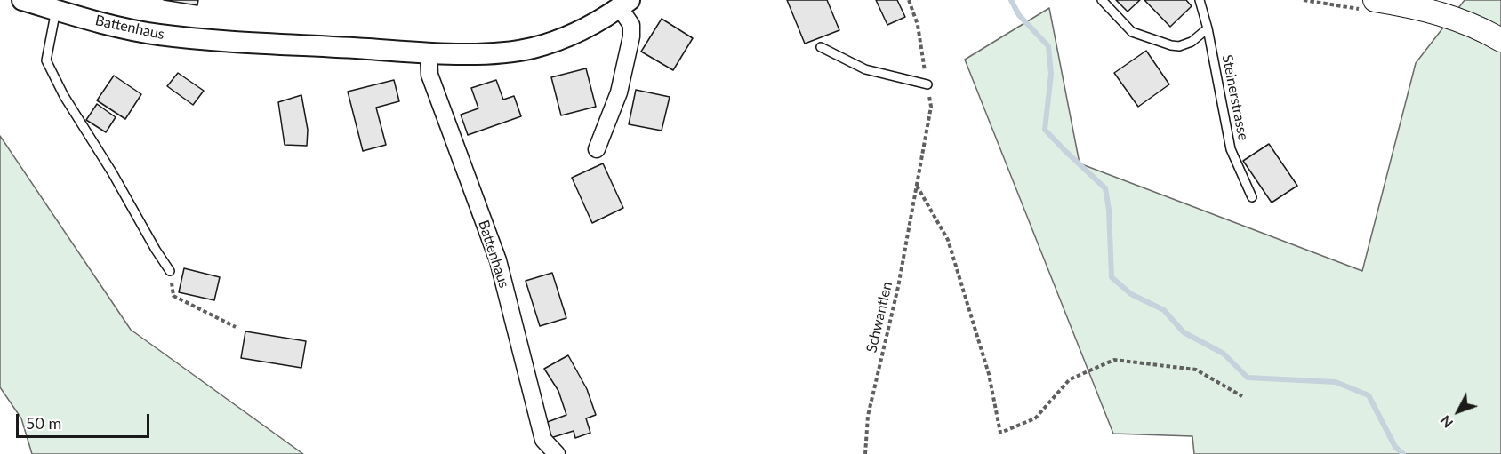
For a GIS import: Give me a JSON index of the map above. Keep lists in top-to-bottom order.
{
  "streets": {
    "street": ["Battenhaus"],
    "lane": ["Steinerstrasse"],
    "path": ["Schwantlen"]
  },
  "scale_bar": "50 m",
  "north": "bottom left"
}
